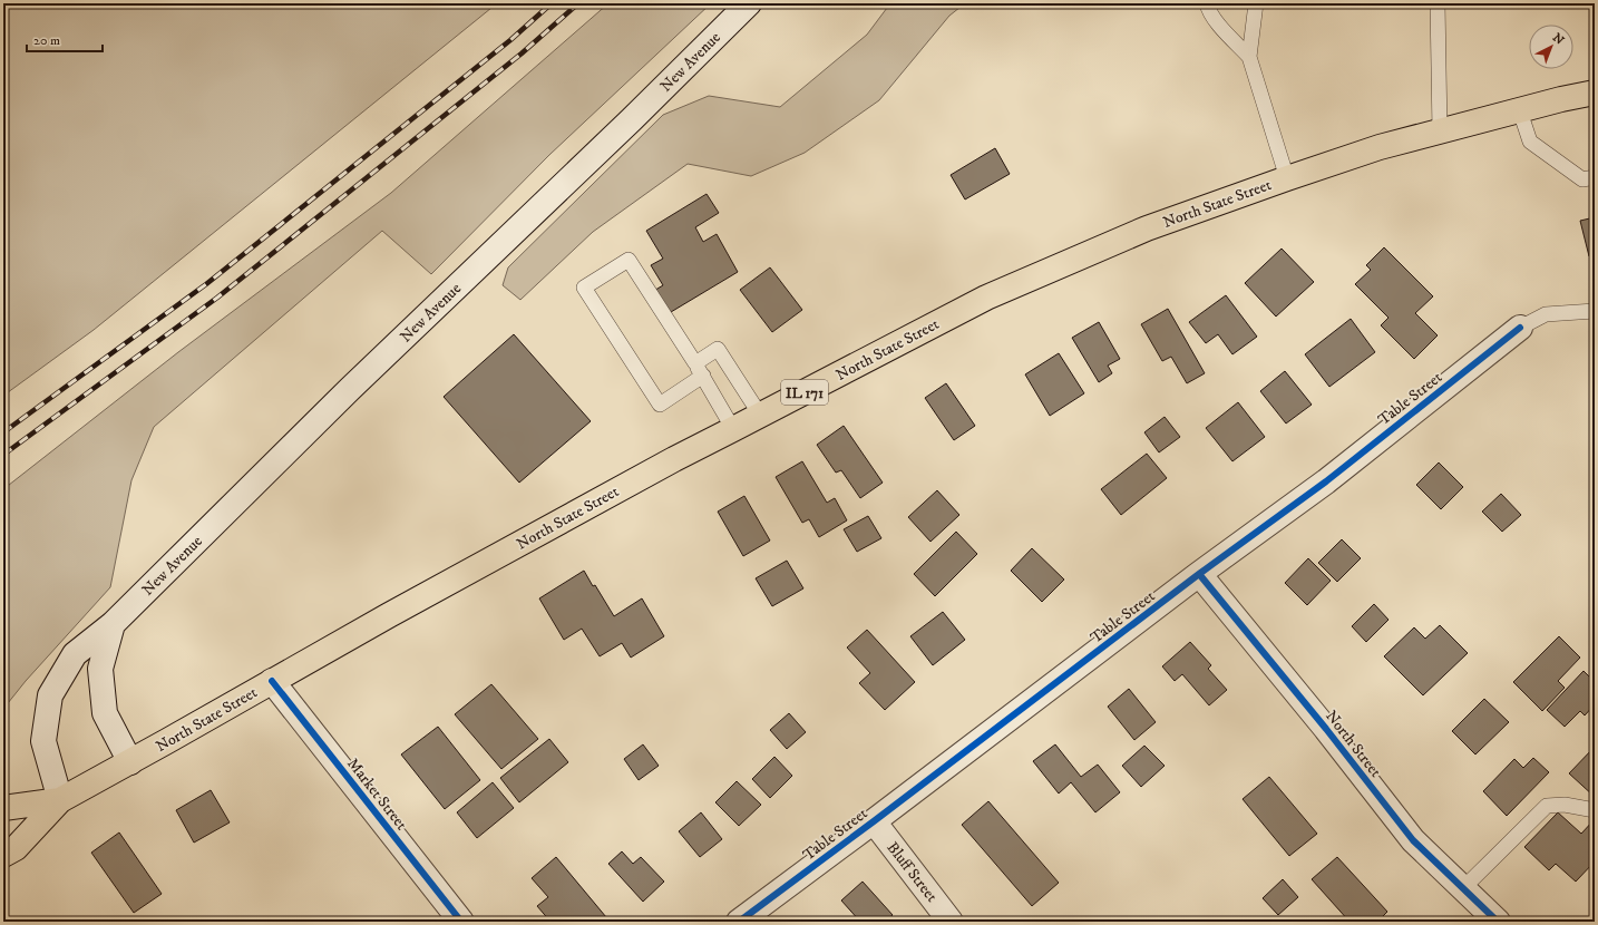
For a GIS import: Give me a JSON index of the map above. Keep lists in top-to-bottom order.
{
  "streets": {
    "main road": ["North State Street", "IL 171"],
    "street": [
      "New Avenue",
      "Table Street",
      "North Street",
      "Market Street",
      "Bluff Street"
    ]
  },
  "crossings": [
    ["New Avenue", "North State Street"],
    ["North State Street", "Market Street"],
    ["Table Street", "North Street"],
    ["Table Street", "Bluff Street"]
  ],
  "scale_bar": "20 m",
  "north": "top right"
}
